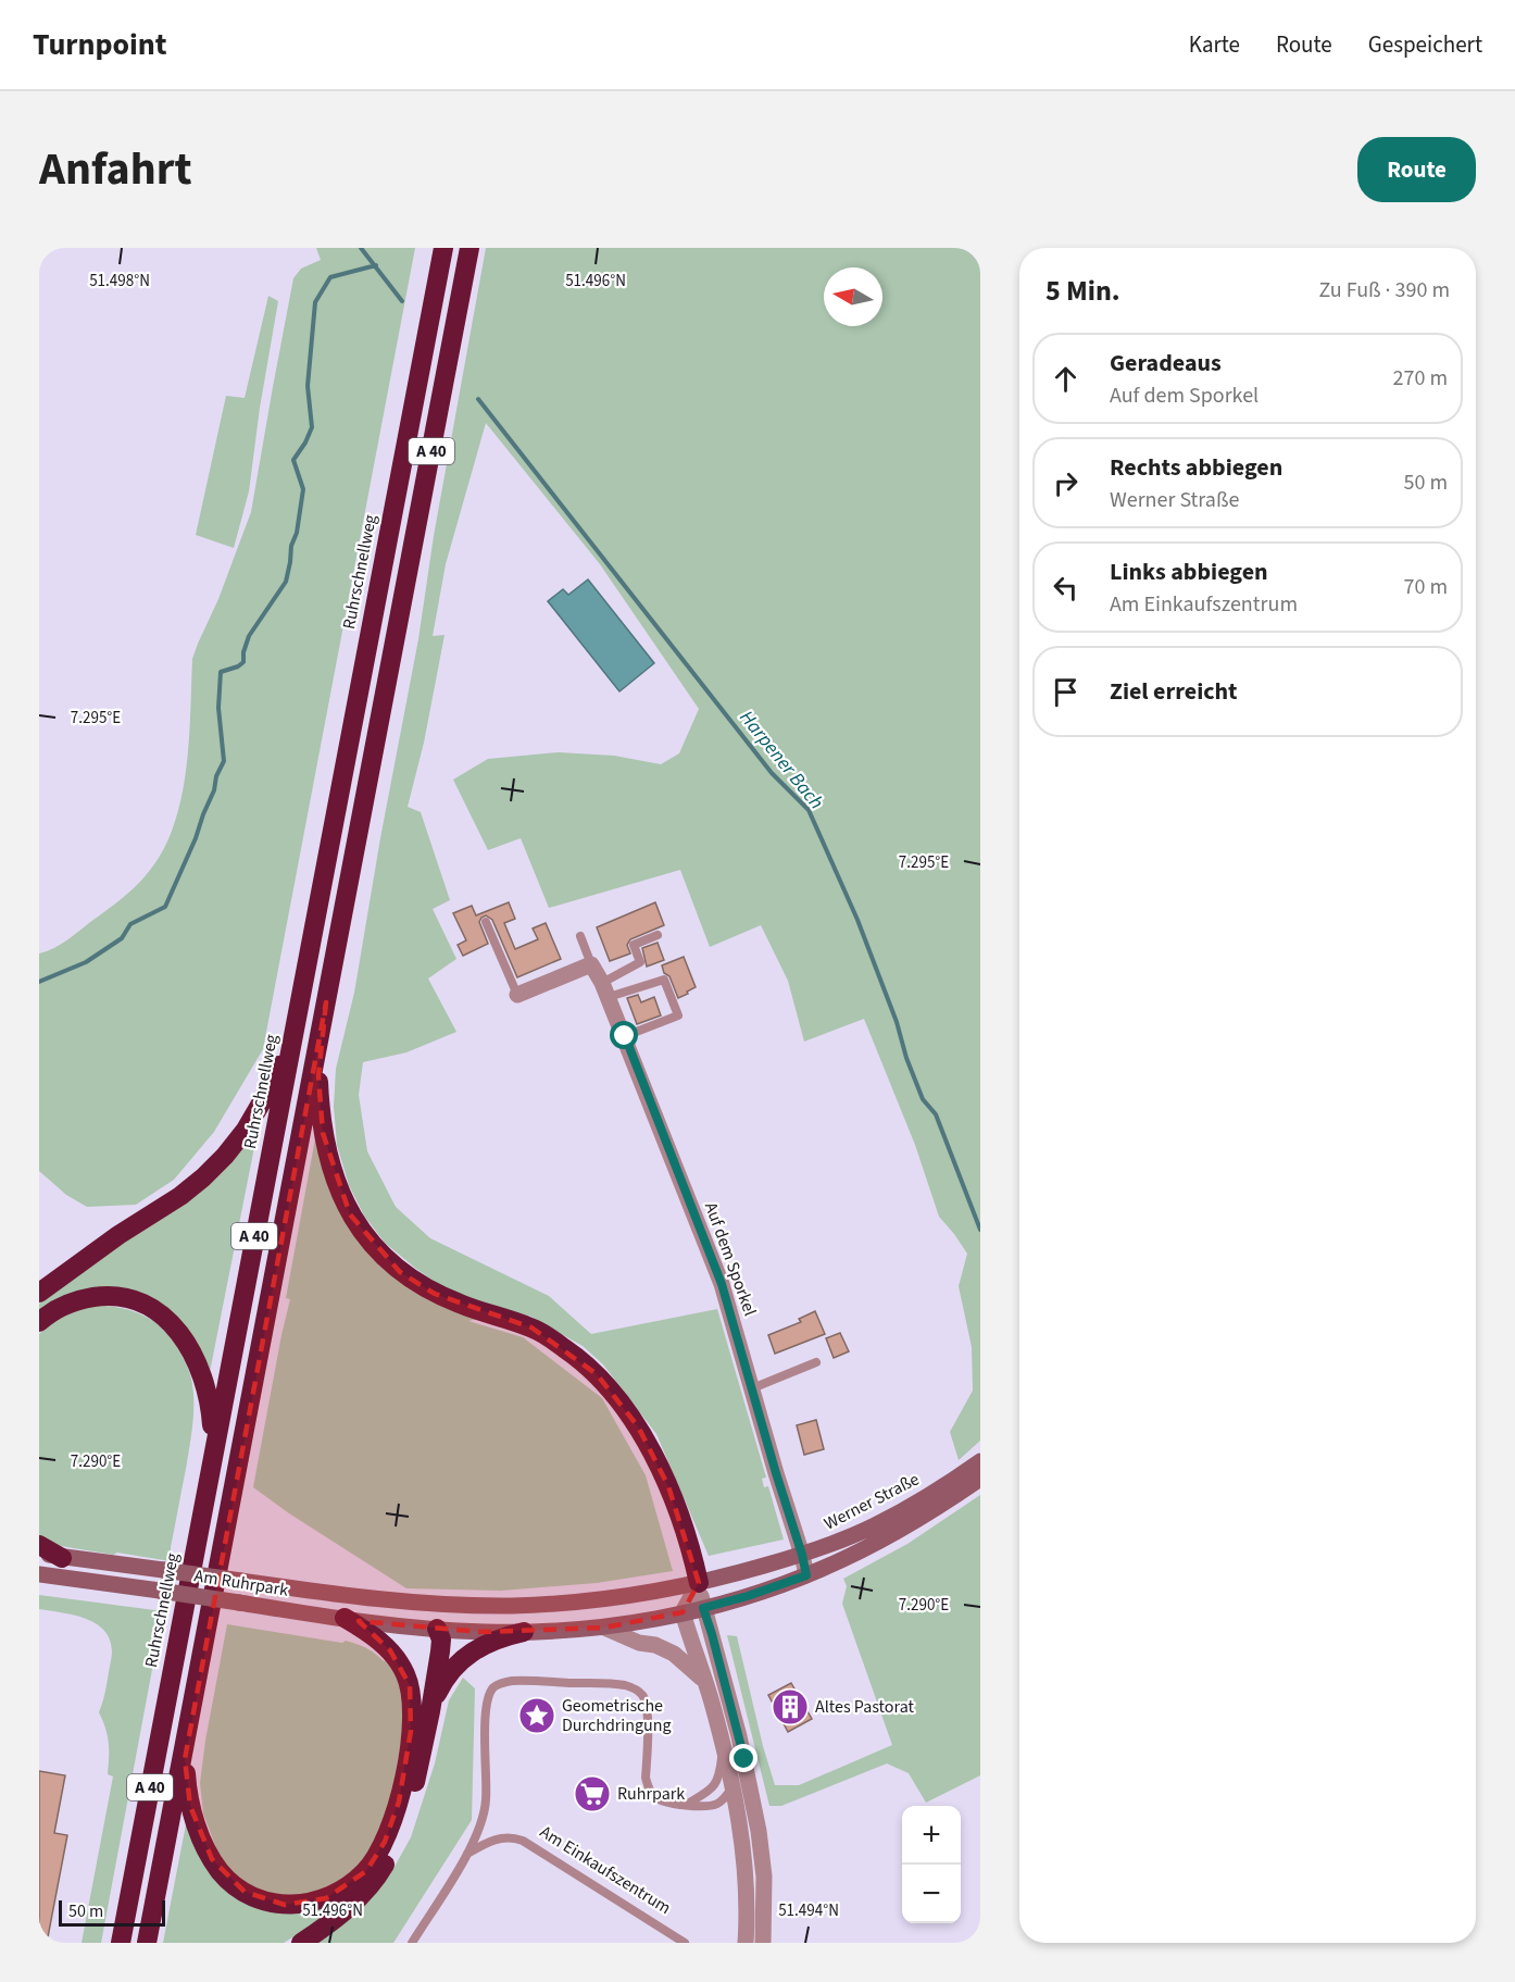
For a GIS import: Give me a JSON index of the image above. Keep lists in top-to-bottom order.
{
  "streets": {
    "highway": ["A 40", "Ruhrschnellweg"],
    "main road": ["Werner Straße", "Am Ruhrpark"],
    "street": ["Auf dem Sporkel"],
    "lane": ["Am Einkaufszentrum"]
  },
  "crossings": [
    ["Auf dem Sporkel", "Werner Straße"],
    ["Werner Straße", "Am Ruhrpark"]
  ],
  "water": ["Harpener Bach"],
  "places": {
    "building": ["Altes Pastorat"],
    "place": ["Geometrische Durchdringung"],
    "supermarket": ["Ruhrpark"]
  },
  "scale_bar": "50 m",
  "north": "left",
  "page": {
    "header": "Turnpoint",
    "nav": ["Karte", "Route", "Gespeichert"],
    "title": "Anfahrt",
    "buttons": "Route",
    "heading": ["5 Min.", "Zu Fuß · 390 m"],
    "list": [
      ["Geradeaus", "Auf dem Sporkel", "270 m"],
      ["Rechts abbiegen", "Werner Straße", "50 m"],
      ["Links abbiegen", "Am Einkaufszentrum", "70 m"],
      "Ziel erreicht"
    ],
    "map_buttons": ["+", "−"],
    "scale": "50 m"
  },
  "coordinates": [
    "51.498°N",
    "51.496°N",
    "7.295°E",
    "7.290°E",
    "51.494°N"
  ]
}
